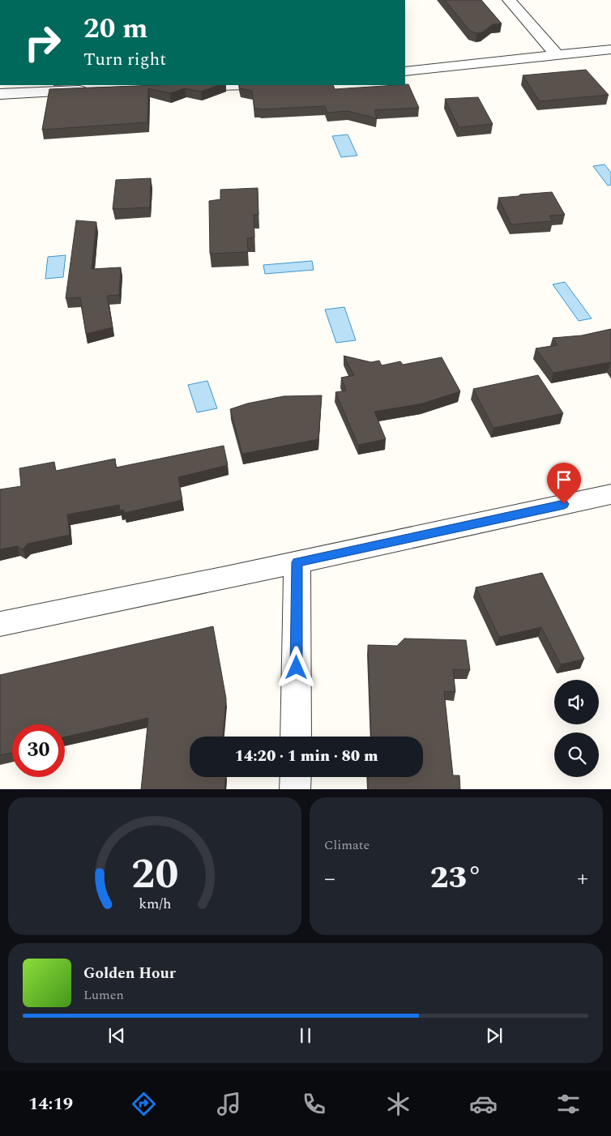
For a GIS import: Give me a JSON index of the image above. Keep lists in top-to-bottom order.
{
  "page": {
    "turn": ["20 m", "Turn right"],
    "limit": "30",
    "trip": "14:20 · 1 min · 80 m",
    "tile": "Climate",
    "heat": ["−", "23°", "+"],
    "song": ["Golden Hour", "Lumen"],
    "tabs": "14:19",
    "gauge": ["20", "km/h"]
  }
}
